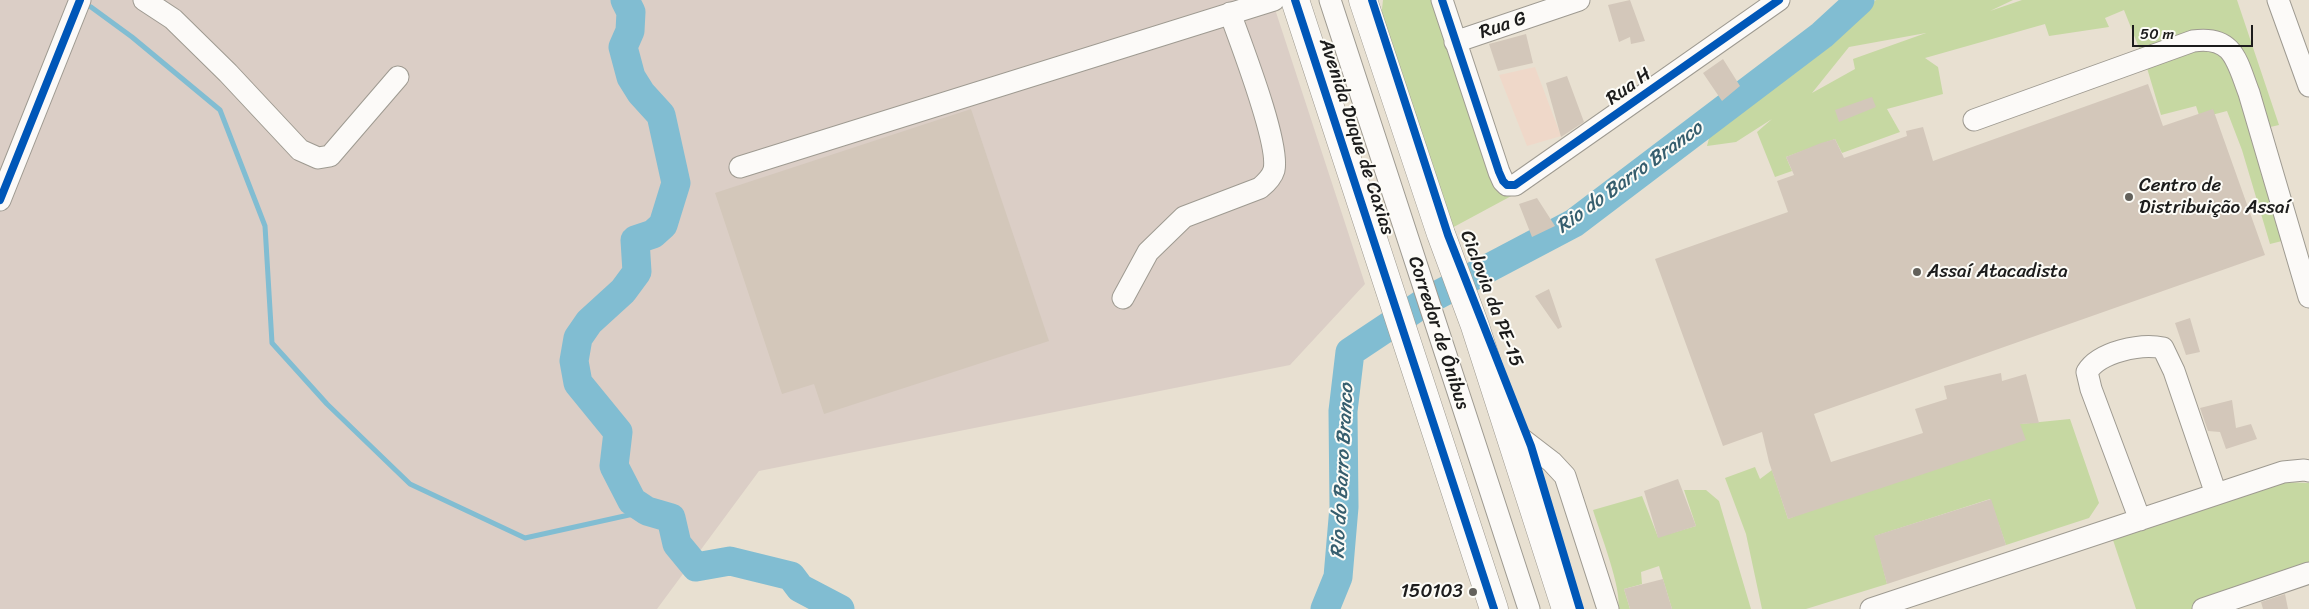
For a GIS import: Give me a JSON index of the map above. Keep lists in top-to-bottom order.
{
  "streets": {
    "highway": ["Avenida Duque de Caxias"],
    "street": ["Rua G", "Rua H", "Corredor de Ônibus"],
    "cycle path": ["Ciclovia da PE-15"]
  },
  "crossings": [
    ["Rua G", "Rua H"]
  ],
  "water": ["Rio do Barro Branco"],
  "places": ["Centro de Distribuição Assaí", "Assaí Atacadista", "150103"],
  "scale_bar": "50 m"
}
